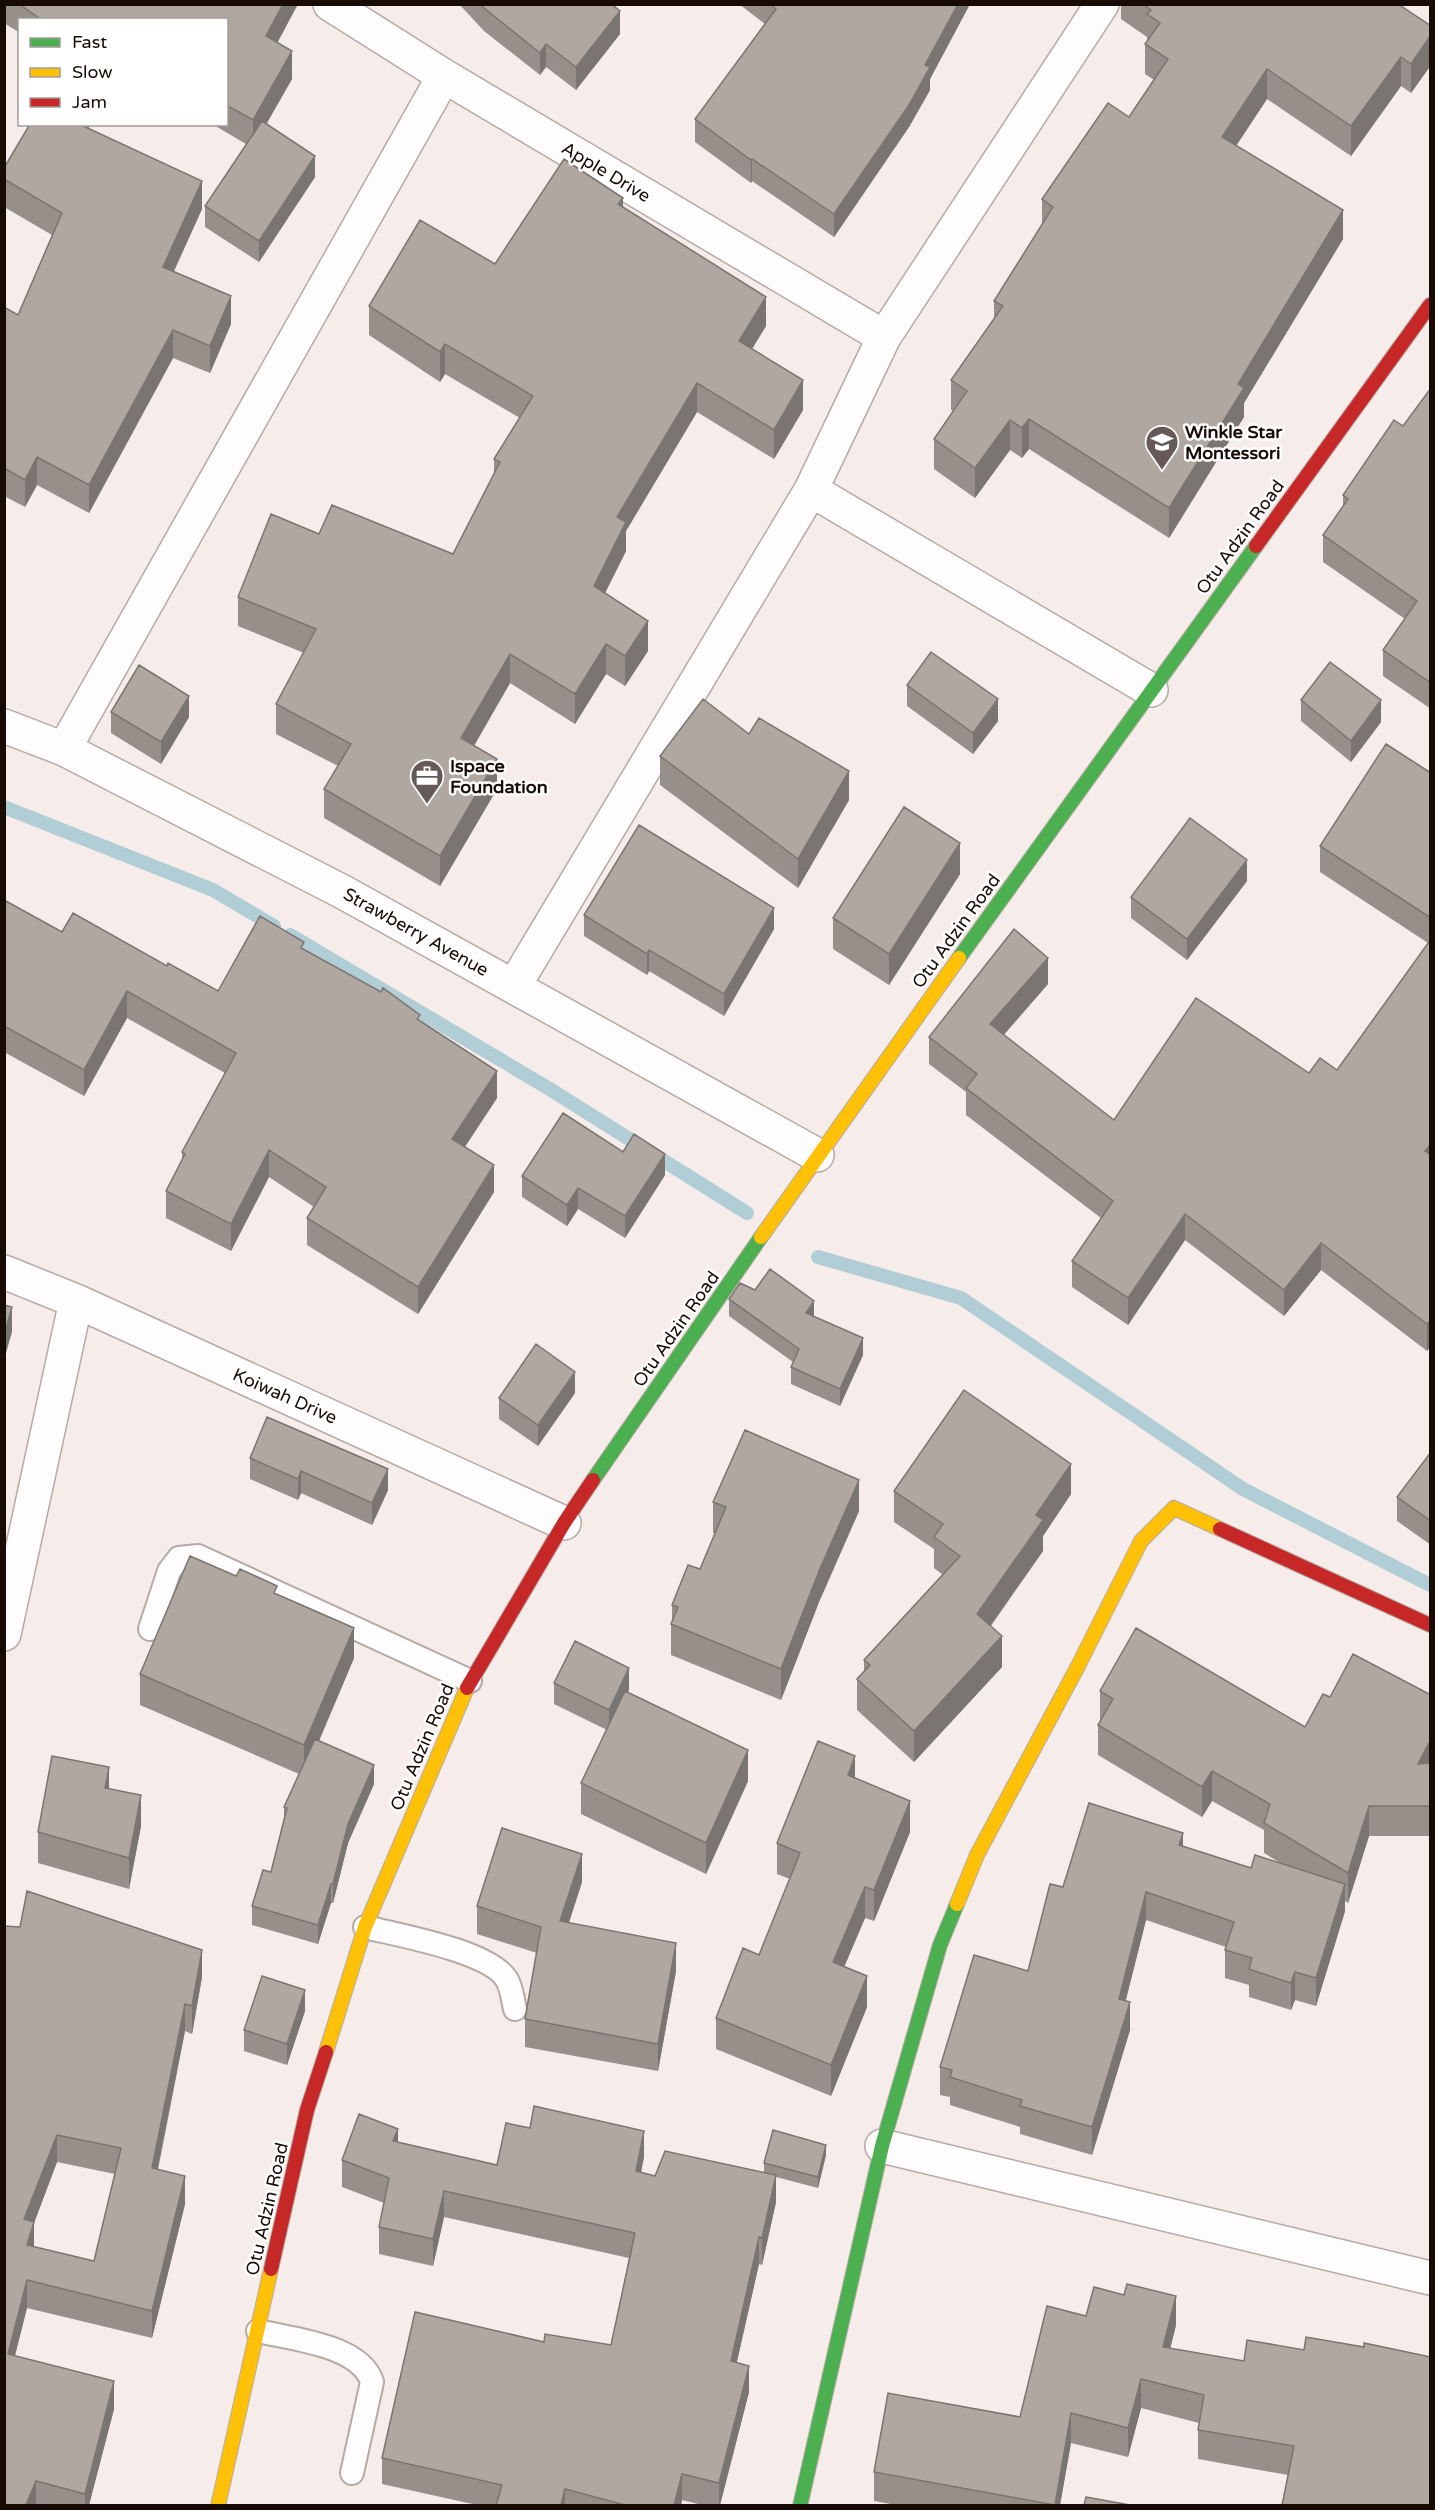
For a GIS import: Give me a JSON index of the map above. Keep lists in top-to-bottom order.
{
  "streets": {
    "street": [
      "Apple Drive",
      "Otu Adzin Road",
      "Strawberry Avenue",
      "Koiwah Drive"
    ]
  },
  "crossings": [
    ["Otu Adzin Road", "Strawberry Avenue"],
    ["Otu Adzin Road", "Koiwah Drive"]
  ],
  "places": {
    "school or university": ["Winkle Star Montessori"],
    "office": ["Ispace Foundation"]
  },
  "legend": ["Fast", "Slow", "Jam"]
}
